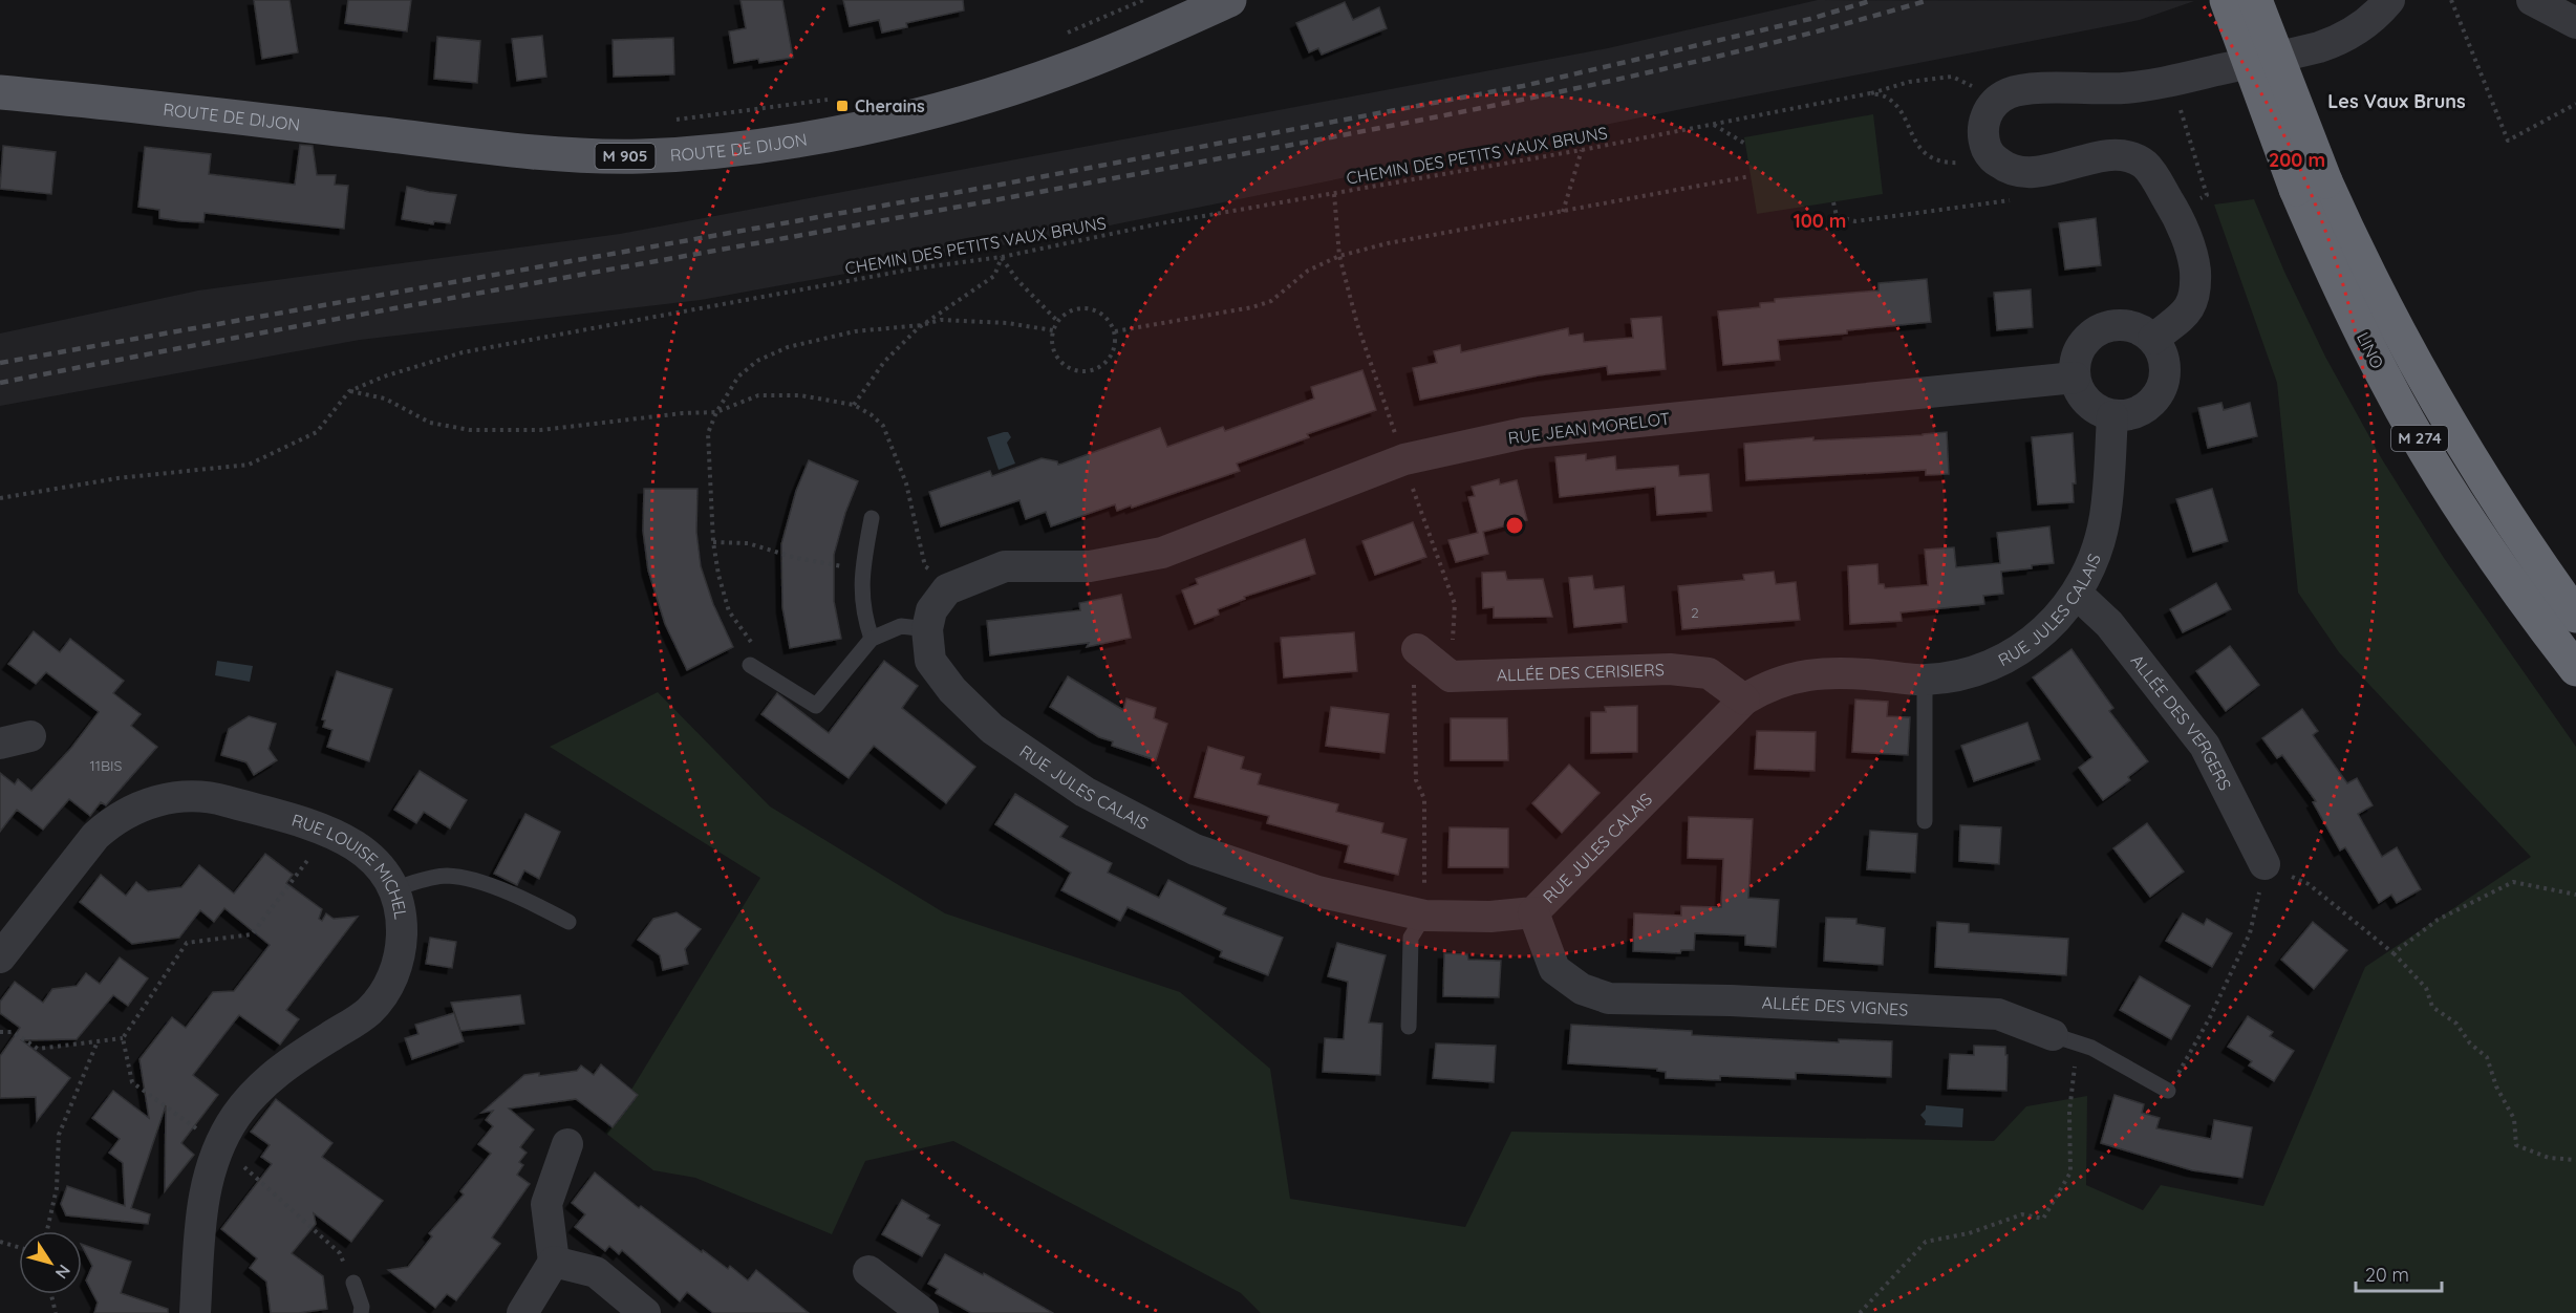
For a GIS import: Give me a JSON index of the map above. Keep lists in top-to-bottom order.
{
  "streets": {
    "highway": ["LINO", "M 274"],
    "main road": ["ROUTE DE DIJON", "M 905"],
    "street": [
      "RUE JEAN MORELOT",
      "RUE JULES CALAIS",
      "ALLÉE DES CERISIERS",
      "ALLÉE DES VERGERS",
      "RUE LOUISE MICHEL",
      "ALLÉE DES VIGNES"
    ],
    "path": ["CHEMIN DES PETITS VAUX BRUNS"]
  },
  "crossings": [
    ["RUE JEAN MORELOT", "RUE JULES CALAIS"],
    ["RUE JULES CALAIS", "ALLÉE DES CERISIERS"],
    ["RUE JULES CALAIS", "ALLÉE DES VERGERS"],
    ["RUE JULES CALAIS", "ALLÉE DES VIGNES"]
  ],
  "districts": ["Les Vaux Bruns"],
  "places": {
    "transit": ["Cherains"]
  },
  "house_numbers": ["2", "11BIS"],
  "scale_bar": "20 m",
  "north": "bottom right",
  "rings": ["200 m", "100 m"]
}
